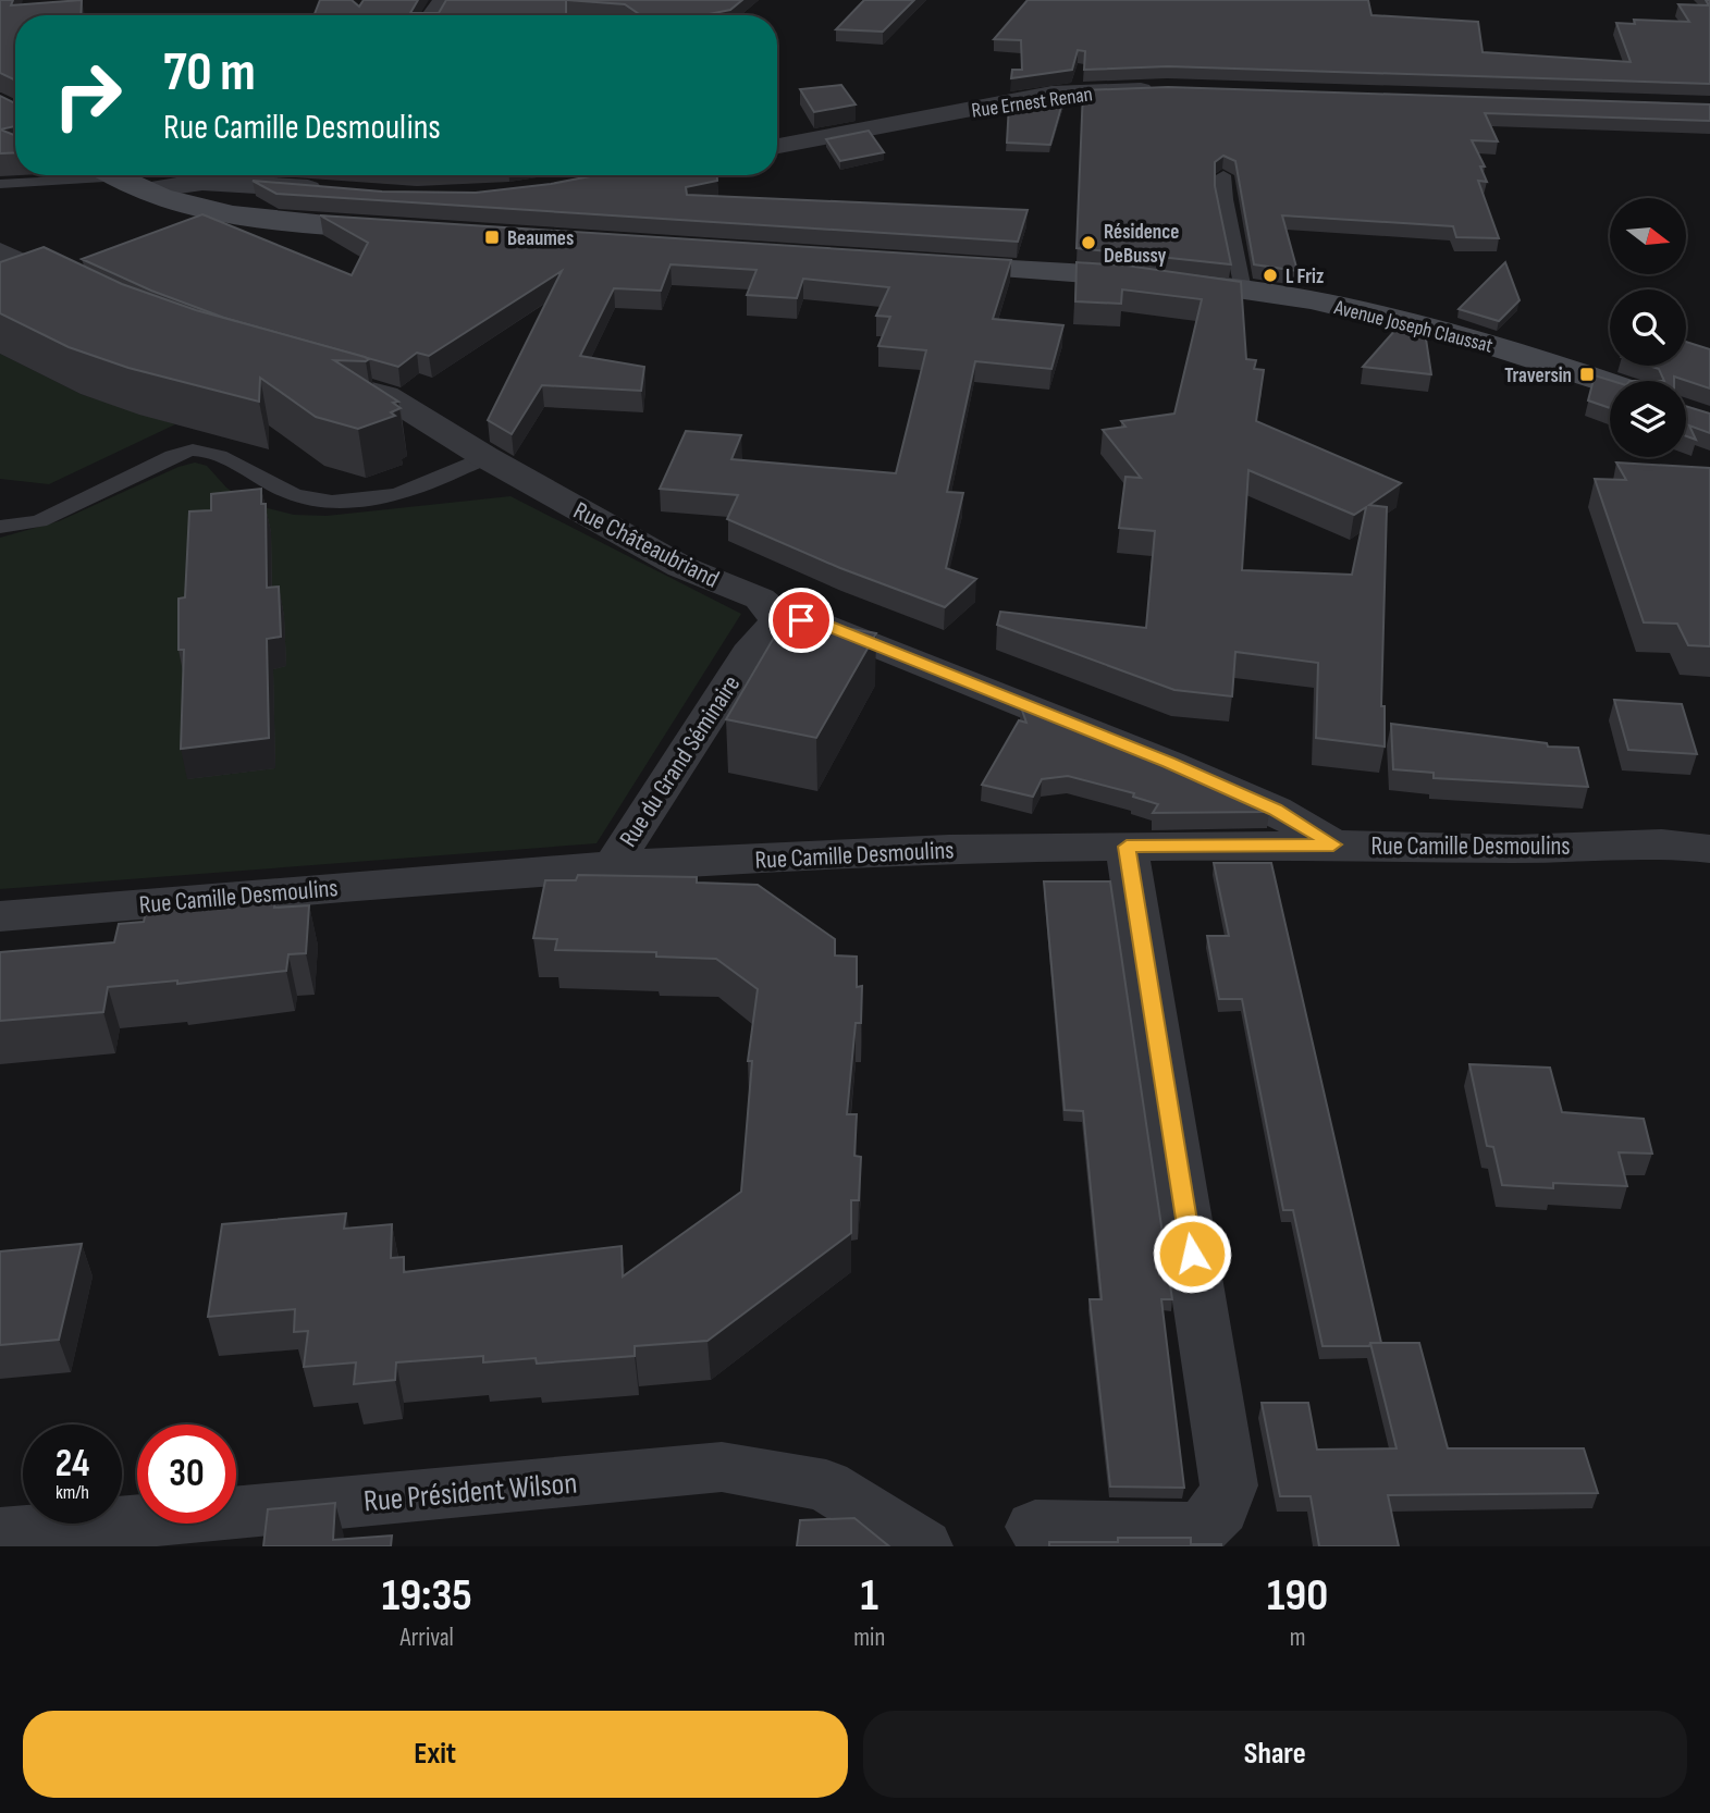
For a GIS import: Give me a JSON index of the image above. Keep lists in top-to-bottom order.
{
  "streets": {
    "main road": ["Avenue Joseph Claussat"],
    "street": [
      "Rue Ernest Renan",
      "Rue Châteaubriand",
      "Rue du Grand Séminaire",
      "Rue Camille Desmoulins",
      "Rue Président Wilson"
    ]
  },
  "crossings": [
    ["Rue Châteaubriand", "Rue du Grand Séminaire"],
    ["Rue du Grand Séminaire", "Rue Camille Desmoulins"]
  ],
  "places": {
    "transit": ["Beaumes", "Traversin"],
    "other": ["Résidence DeBussy", "L Friz"]
  },
  "north": "right",
  "page": {
    "turn": ["70 m", "Rue Camille Desmoulins"],
    "speed": "24 km/h",
    "limit": "30",
    "eta": [
      "19:35",
      "Arrival",
      "1",
      "min",
      "190",
      "m"
    ],
    "buttons": ["Exit", "Share"]
  }
}
